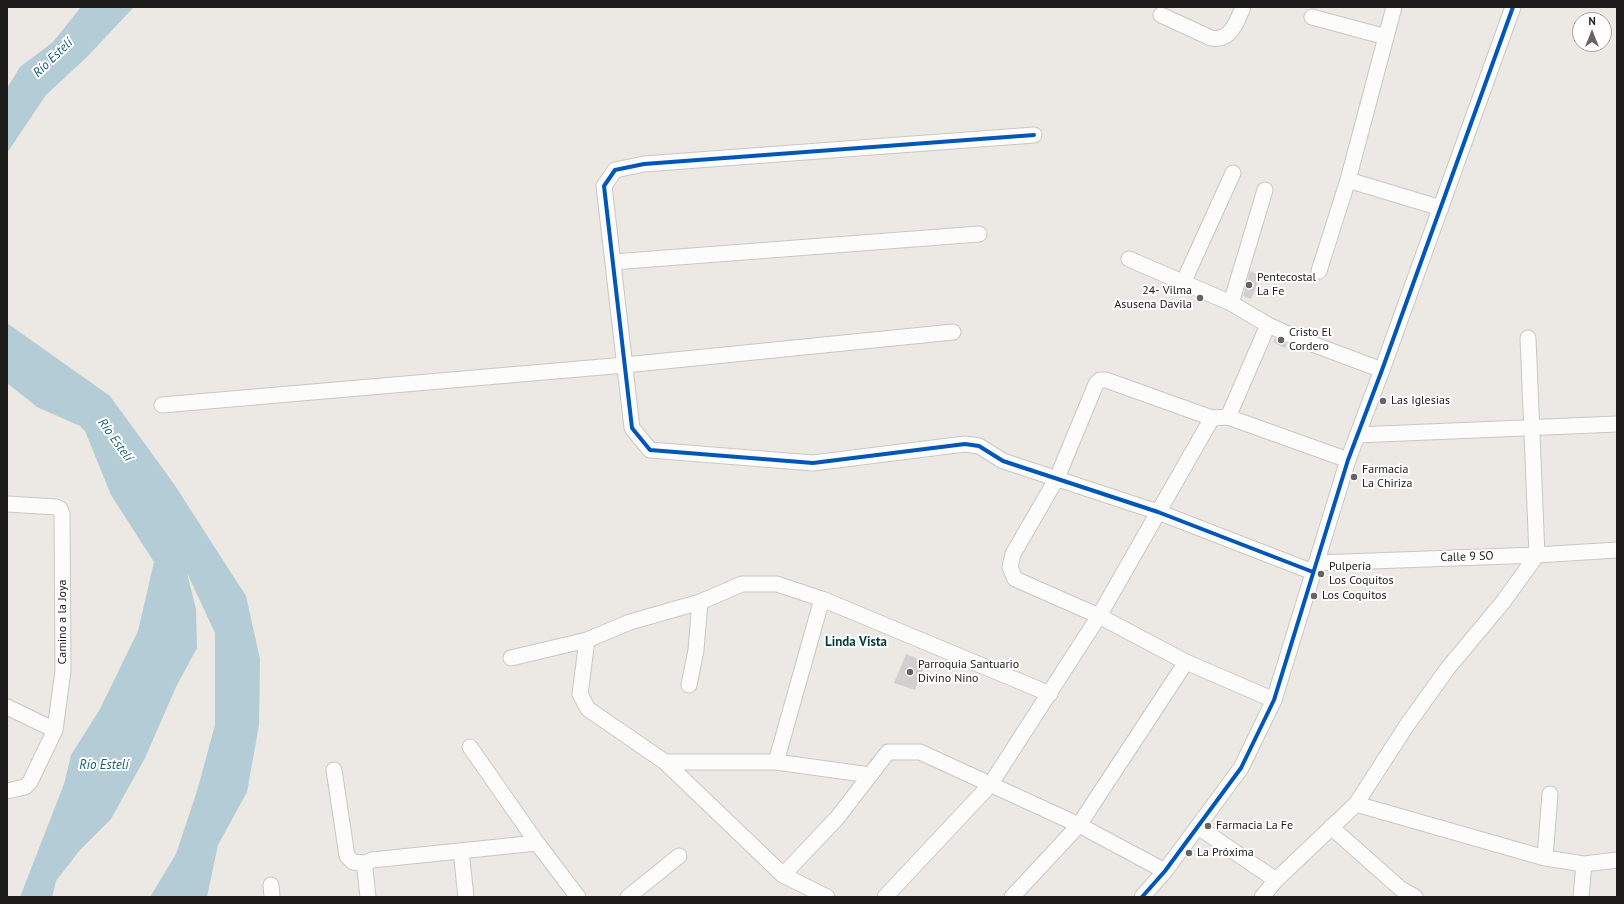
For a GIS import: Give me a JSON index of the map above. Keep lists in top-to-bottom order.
{
  "streets": {
    "street": ["Calle 9 SO", "Camino a la Joya"]
  },
  "districts": ["Linda Vista"],
  "water": ["Río Estelí"],
  "places": [
    "Pentecostal La Fe",
    "24- Vilma Asusena Davila",
    "Cristo El Cordero",
    "Las Iglesias",
    "Farmacia La Chiriza",
    "Pulpería Los Coquitos",
    "Los Coquitos",
    "Parroquia Santuario Divino Nino",
    "Farmacia La Fe",
    "La Próxima"
  ],
  "north": "top"
}
